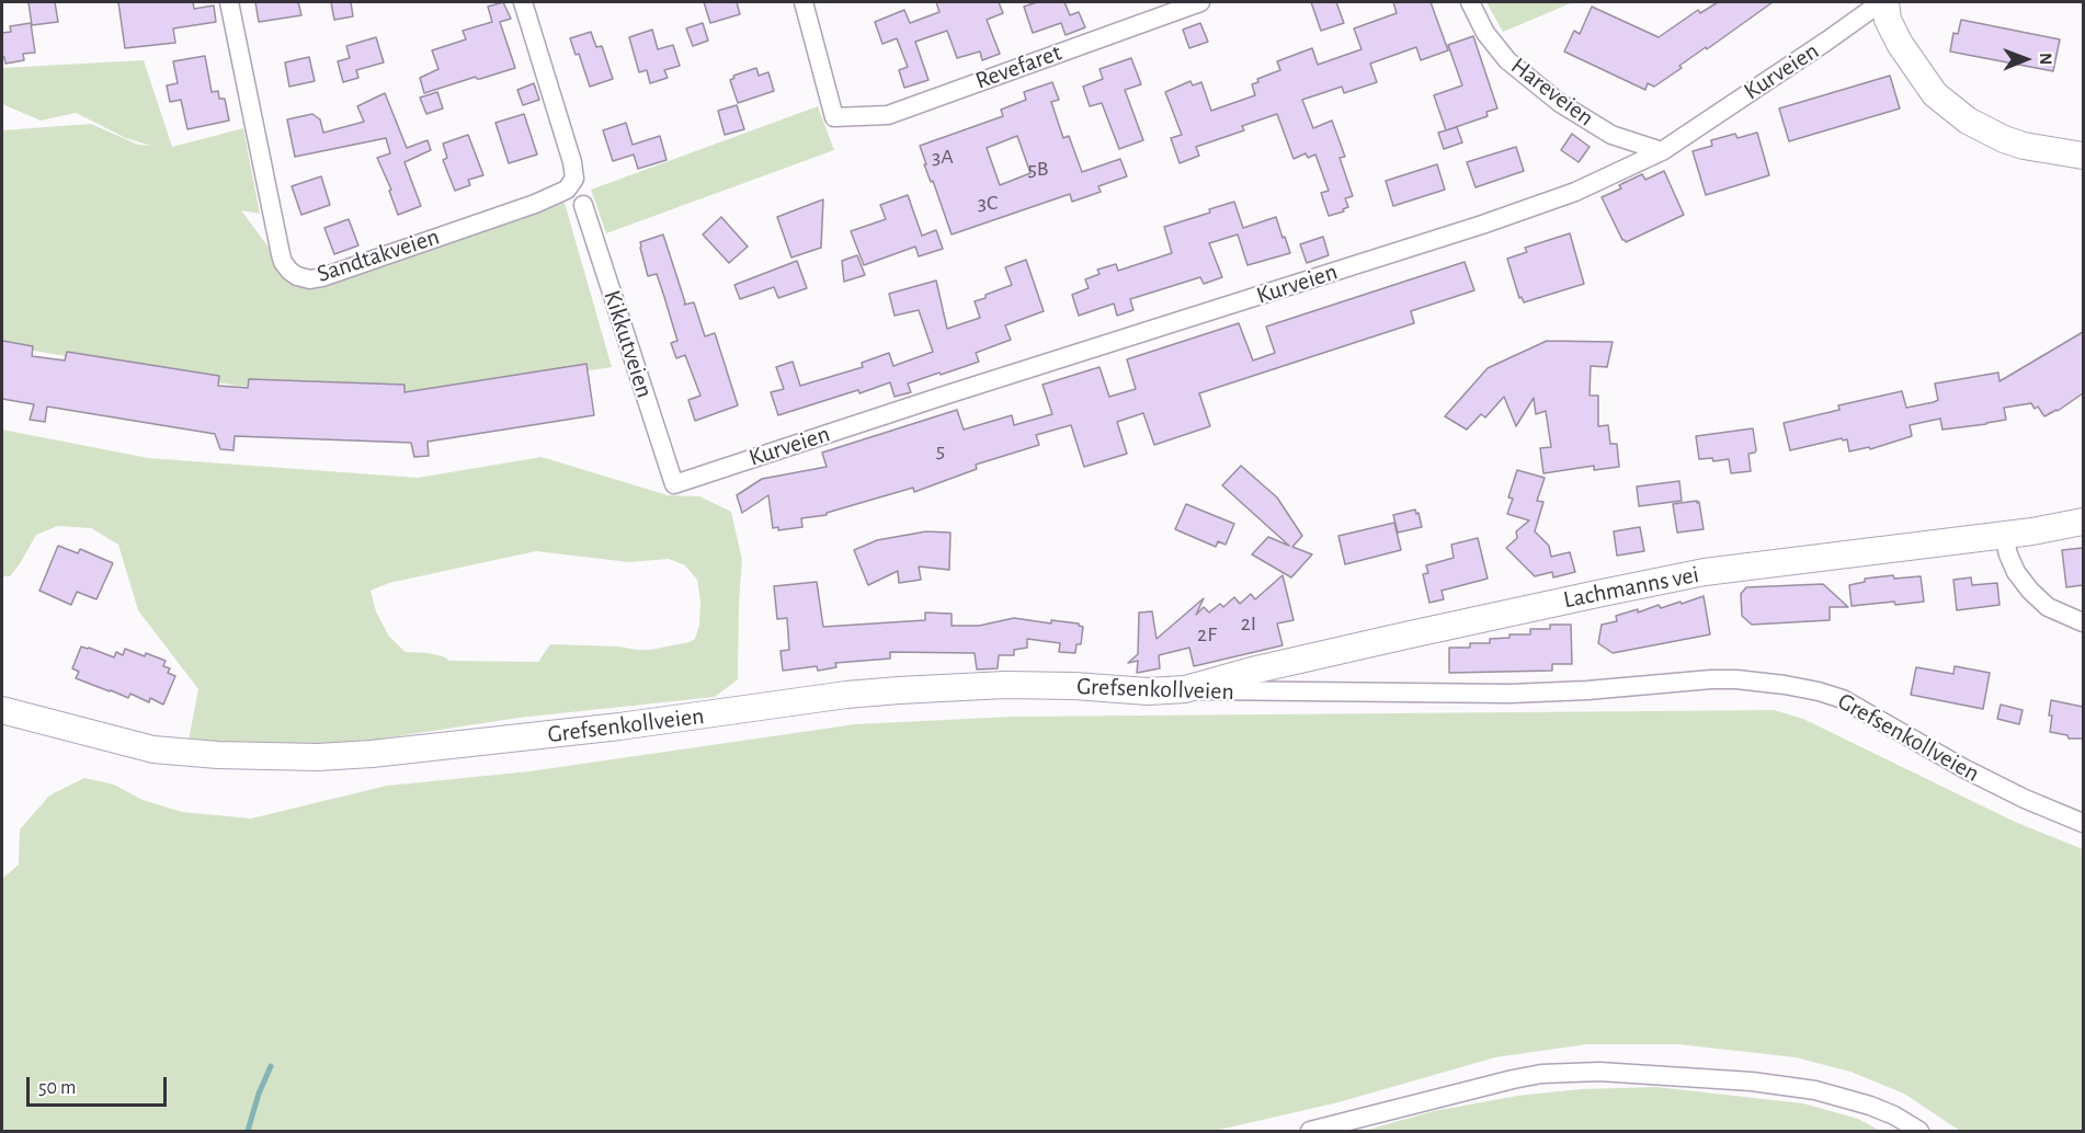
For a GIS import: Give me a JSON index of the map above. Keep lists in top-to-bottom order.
{
  "streets": {
    "street": [
      "Revefaret",
      "Kurveien",
      "Hareveien",
      "Sandtakveien",
      "Kikkutveien",
      "Lachmanns vei",
      "Grefsenkollveien"
    ]
  },
  "crossings": [
    ["Kurveien", "Hareveien"],
    ["Kurveien", "Kikkutveien"],
    ["Lachmanns vei", "Grefsenkollveien"]
  ],
  "house_numbers": [
    "3A",
    "5B",
    "3C",
    "5",
    "2I",
    "2F"
  ],
  "scale_bar": "50 m",
  "north": "right"
}
